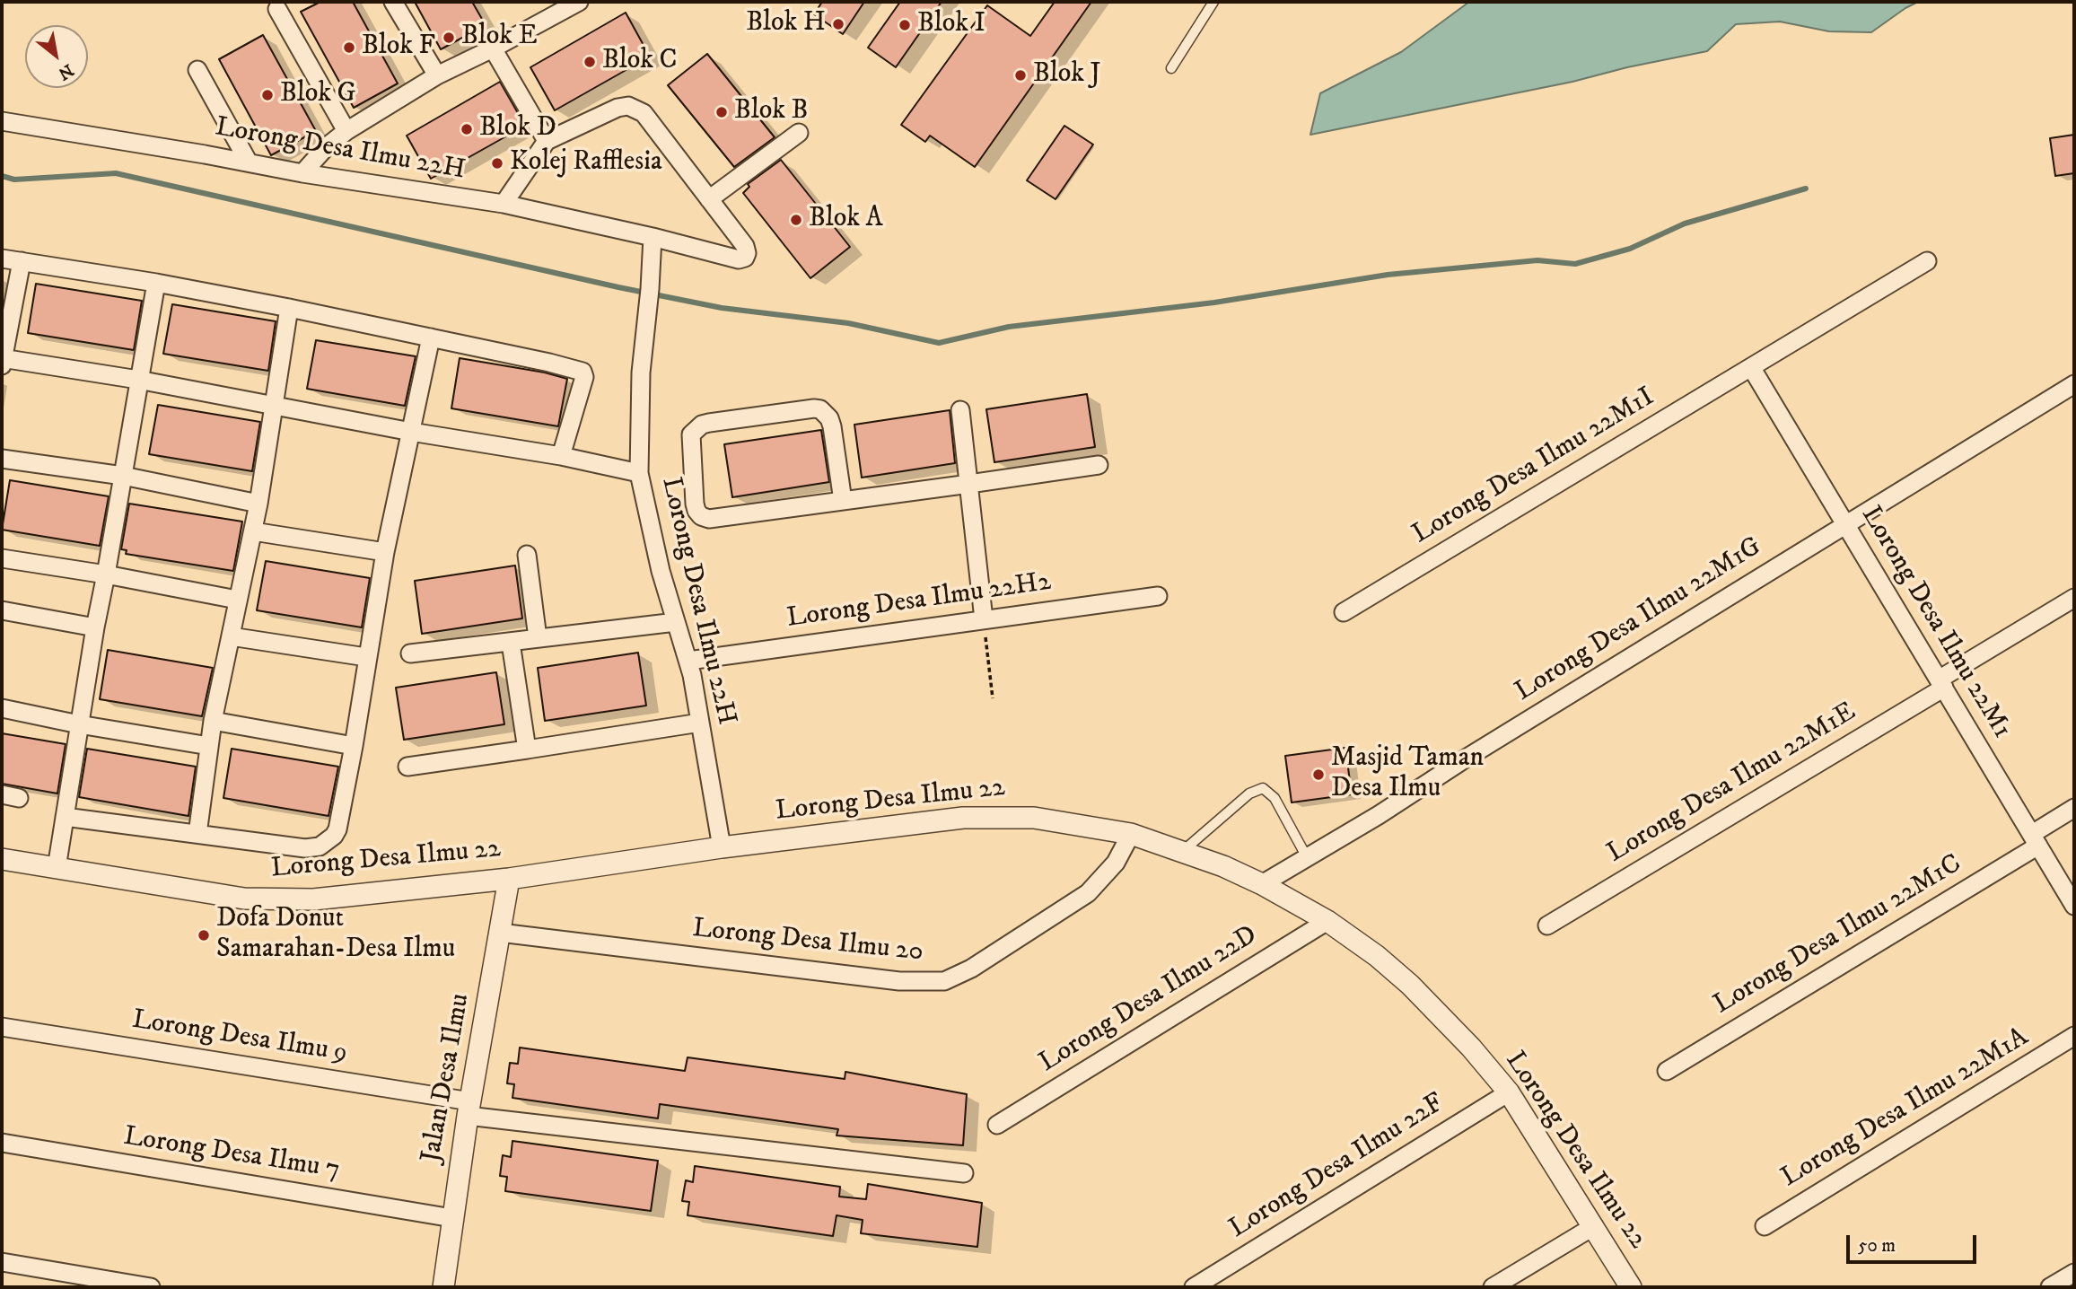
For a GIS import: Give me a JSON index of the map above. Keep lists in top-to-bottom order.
{
  "streets": {
    "street": [
      "Lorong Desa Ilmu 22H",
      "Lorong Desa Ilmu 22M1I",
      "Lorong Desa Ilmu 22H2",
      "Lorong Desa Ilmu 22M1G",
      "Lorong Desa Ilmu 22M1",
      "Lorong Desa Ilmu 22M1E",
      "Lorong Desa Ilmu 22",
      "Lorong Desa Ilmu 22M1C",
      "Lorong Desa Ilmu 20",
      "Lorong Desa Ilmu 22D",
      "Lorong Desa Ilmu 9",
      "Jalan Desa Ilmu",
      "Lorong Desa Ilmu 22M1A",
      "Lorong Desa Ilmu 7",
      "Lorong Desa Ilmu 22F"
    ]
  },
  "crossings": [
    ["Lorong Desa Ilmu 22H", "Lorong Desa Ilmu 22H2"],
    ["Lorong Desa Ilmu 22H", "Lorong Desa Ilmu 22"],
    ["Lorong Desa Ilmu 22M1I", "Lorong Desa Ilmu 22M1"],
    ["Lorong Desa Ilmu 22M1G", "Lorong Desa Ilmu 22M1"],
    ["Lorong Desa Ilmu 22M1G", "Lorong Desa Ilmu 22"],
    ["Lorong Desa Ilmu 22M1", "Lorong Desa Ilmu 22M1E"],
    ["Lorong Desa Ilmu 22M1", "Lorong Desa Ilmu 22M1C"],
    ["Lorong Desa Ilmu 22", "Lorong Desa Ilmu 20"],
    ["Lorong Desa Ilmu 22", "Lorong Desa Ilmu 22D"],
    ["Lorong Desa Ilmu 22", "Jalan Desa Ilmu"],
    ["Lorong Desa Ilmu 22", "Lorong Desa Ilmu 22F"],
    ["Lorong Desa Ilmu 20", "Jalan Desa Ilmu"],
    ["Lorong Desa Ilmu 9", "Jalan Desa Ilmu"],
    ["Jalan Desa Ilmu", "Lorong Desa Ilmu 7"]
  ],
  "places": [
    "Blok H",
    "Blok I",
    "Blok E",
    "Blok F",
    "Blok C",
    "Blok J",
    "Blok G",
    "Blok B",
    "Blok D",
    "Kolej Rafflesia",
    "Blok A",
    "Masjid Taman Desa Ilmu",
    "Dofa Donut Samarahan-Desa Ilmu"
  ],
  "scale_bar": "50 m",
  "north": "bottom right"
}
